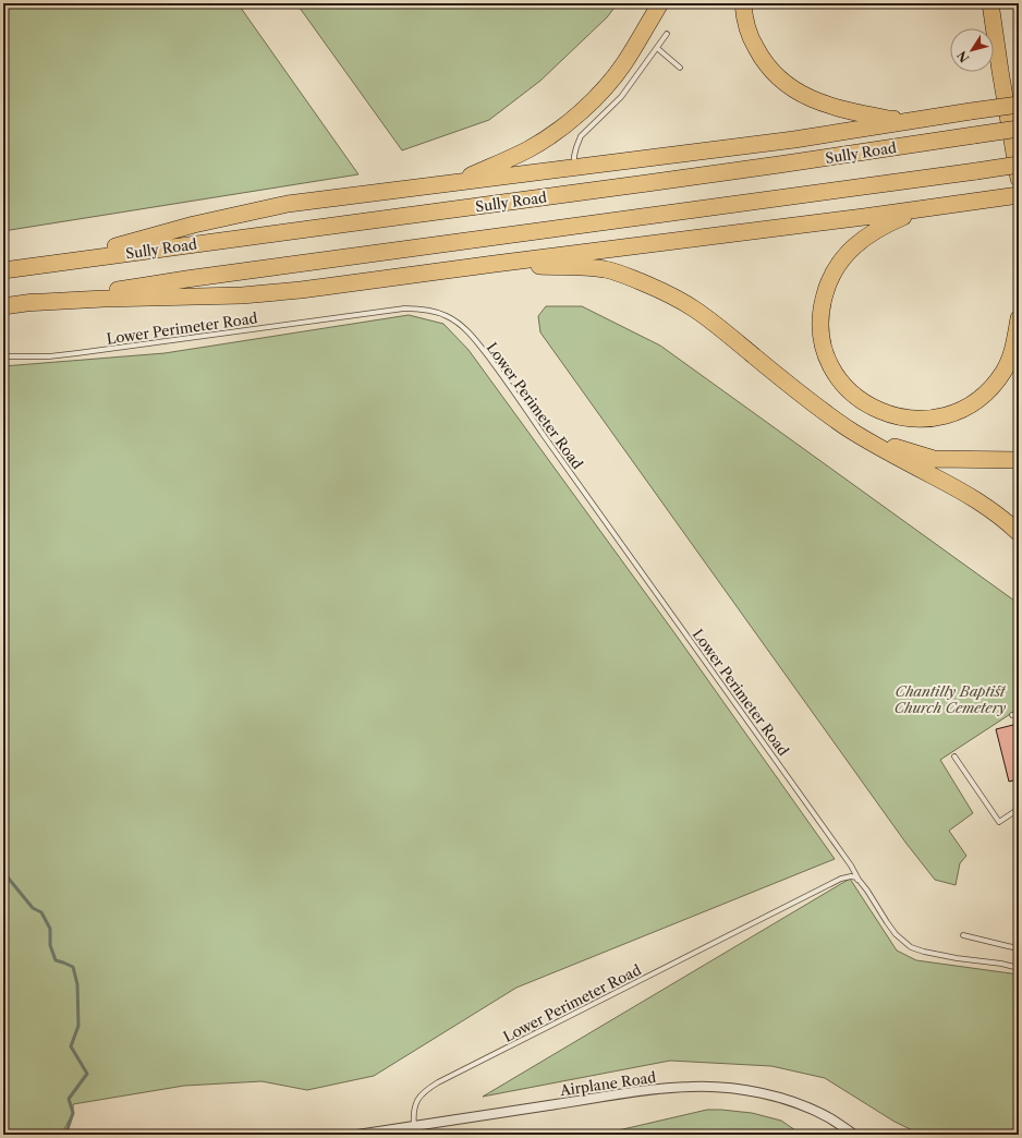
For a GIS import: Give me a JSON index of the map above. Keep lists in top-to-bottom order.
{
  "streets": {
    "highway": ["Sully Road"],
    "street": ["Airplane Road"],
    "lane": ["Lower Perimeter Road"]
  },
  "crossings": [
    ["Lower Perimeter Road", "Airplane Road"]
  ],
  "parks": ["Chantilly Baptist Church Cemetery"],
  "north": "bottom left"
}
